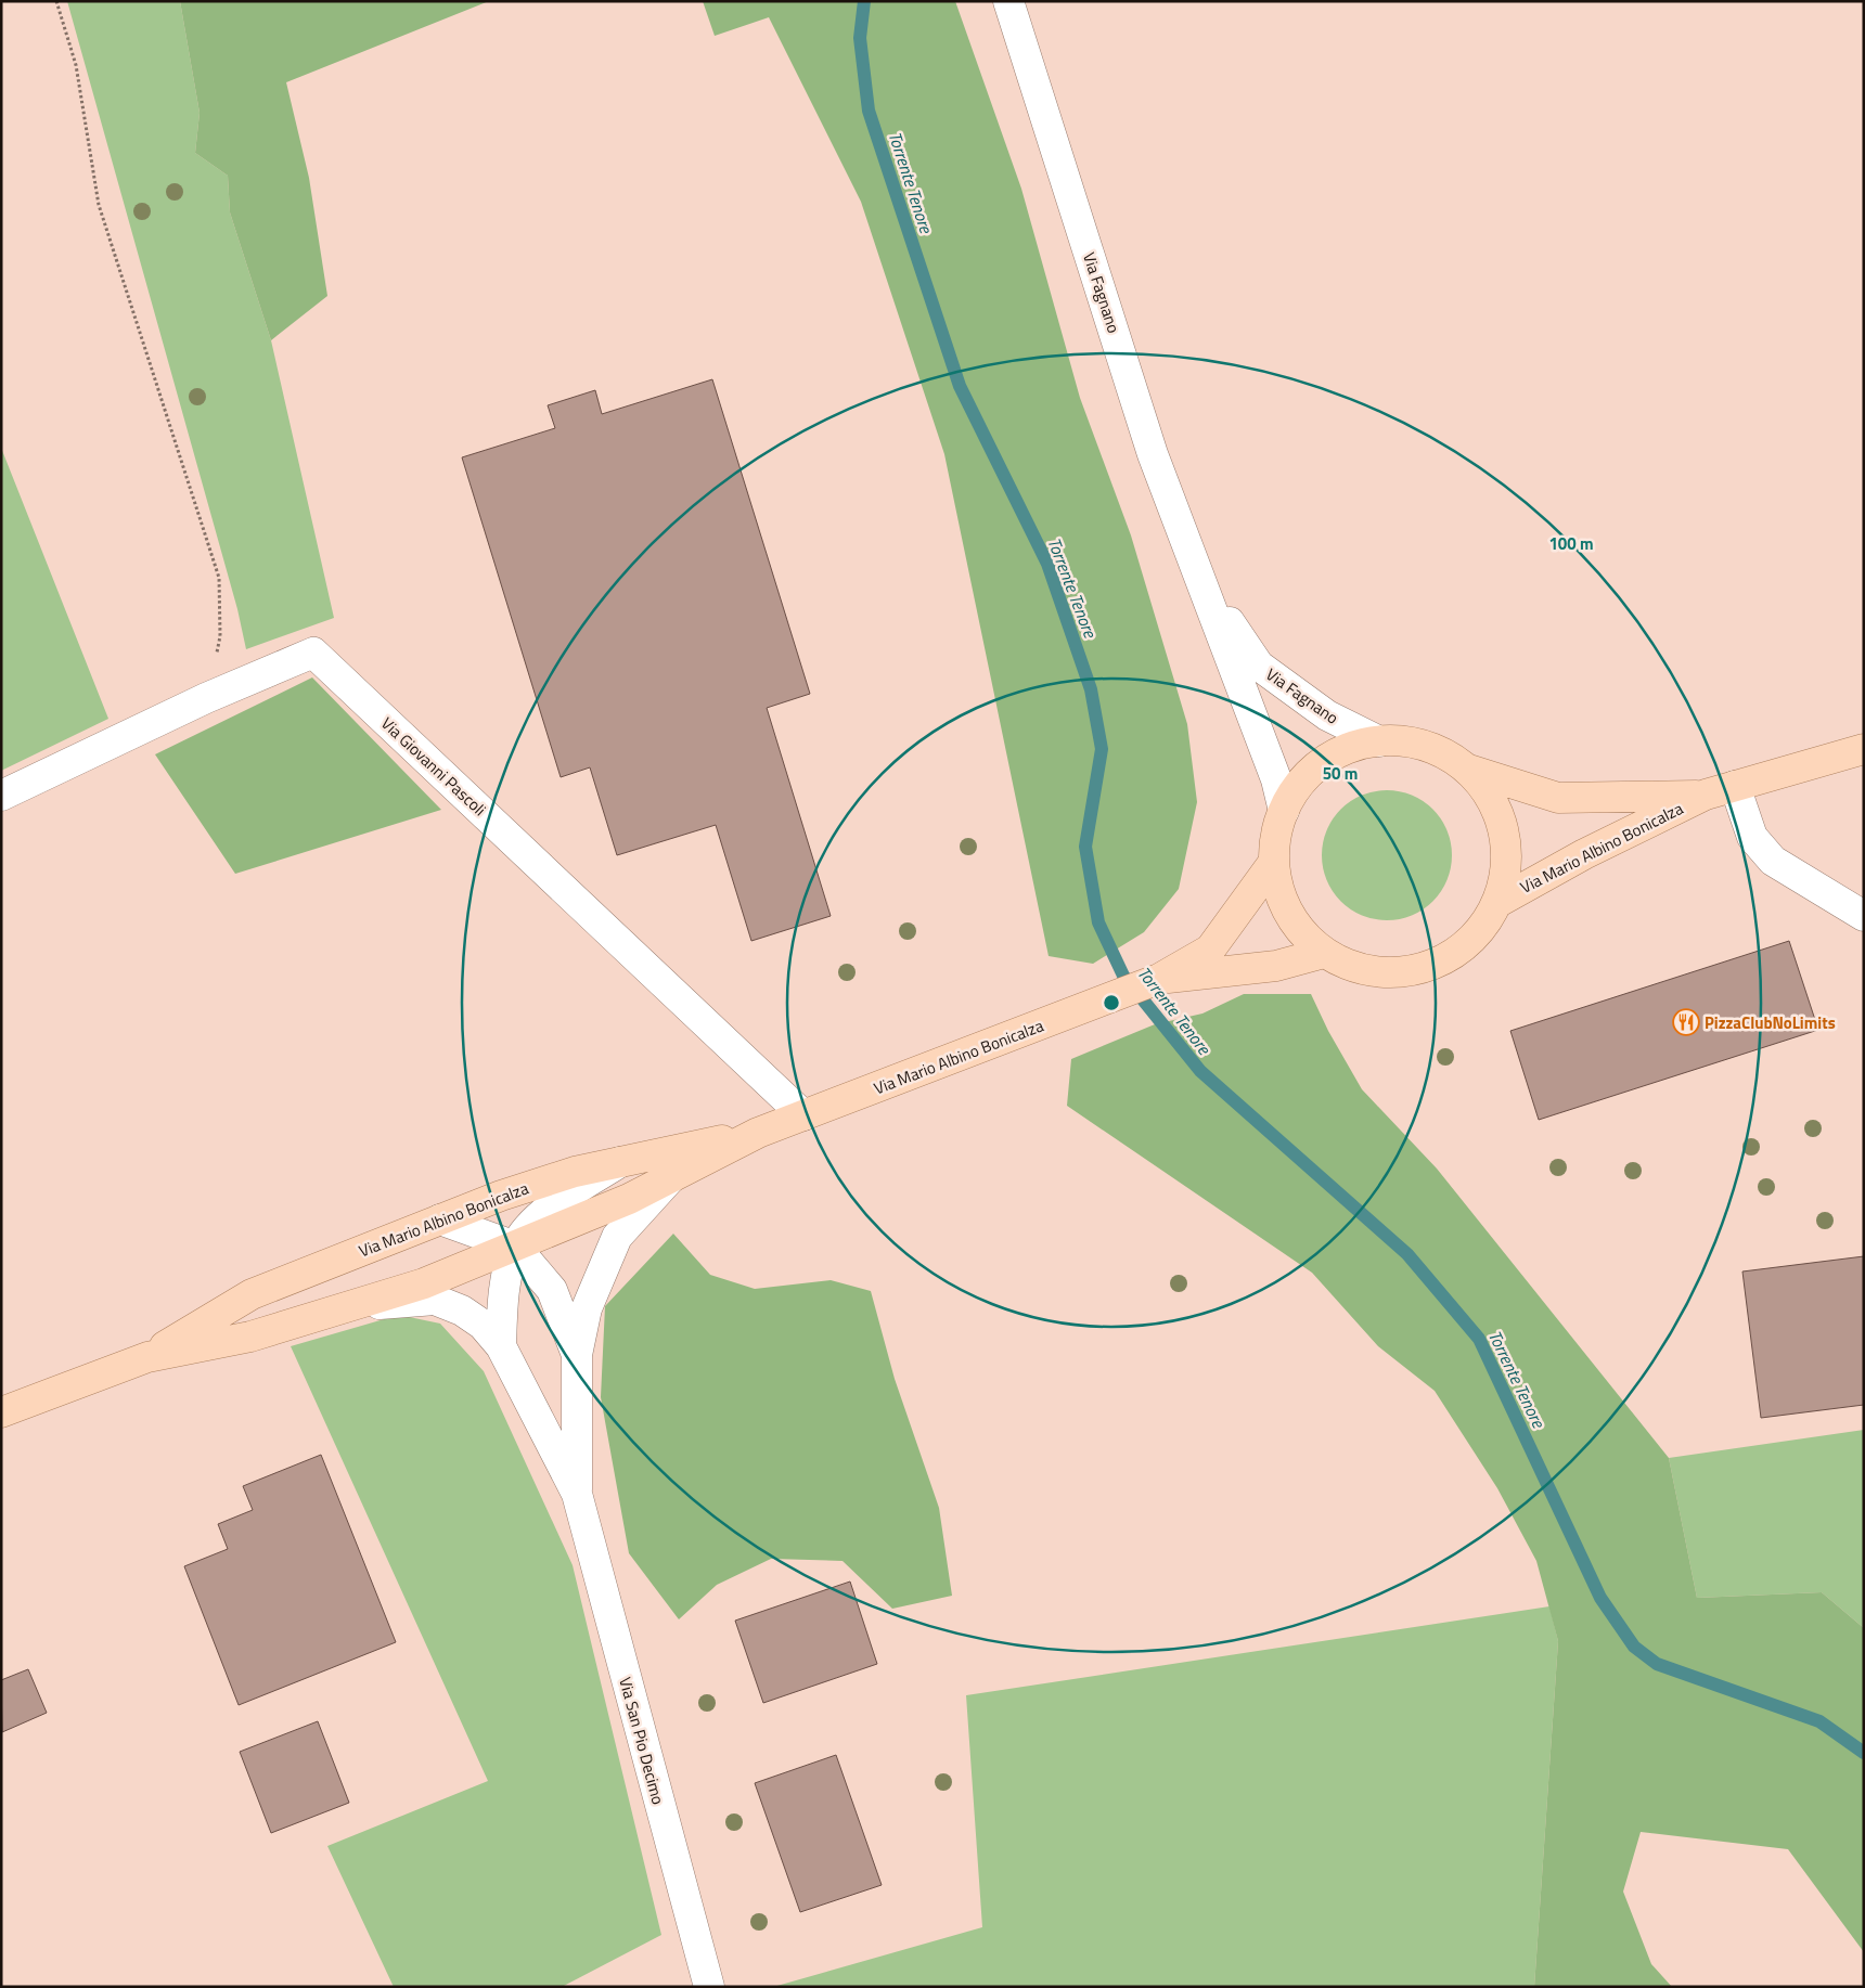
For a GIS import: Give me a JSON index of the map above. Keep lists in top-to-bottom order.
{
  "streets": {
    "main road": ["Via Mario Albino Bonicalza"],
    "street": ["Via Fagnano", "Via Giovanni Pascoli", "Via San Pio Decimo"]
  },
  "crossings": [
    ["Via Giovanni Pascoli", "Via Mario Albino Bonicalza"],
    ["Via Mario Albino Bonicalza", "Via San Pio Decimo"]
  ],
  "water": ["Torrente Tenore"],
  "places": {
    "restaurant": ["PizzaClubNoLimits"]
  },
  "rings": ["100 m", "50 m"]
}
